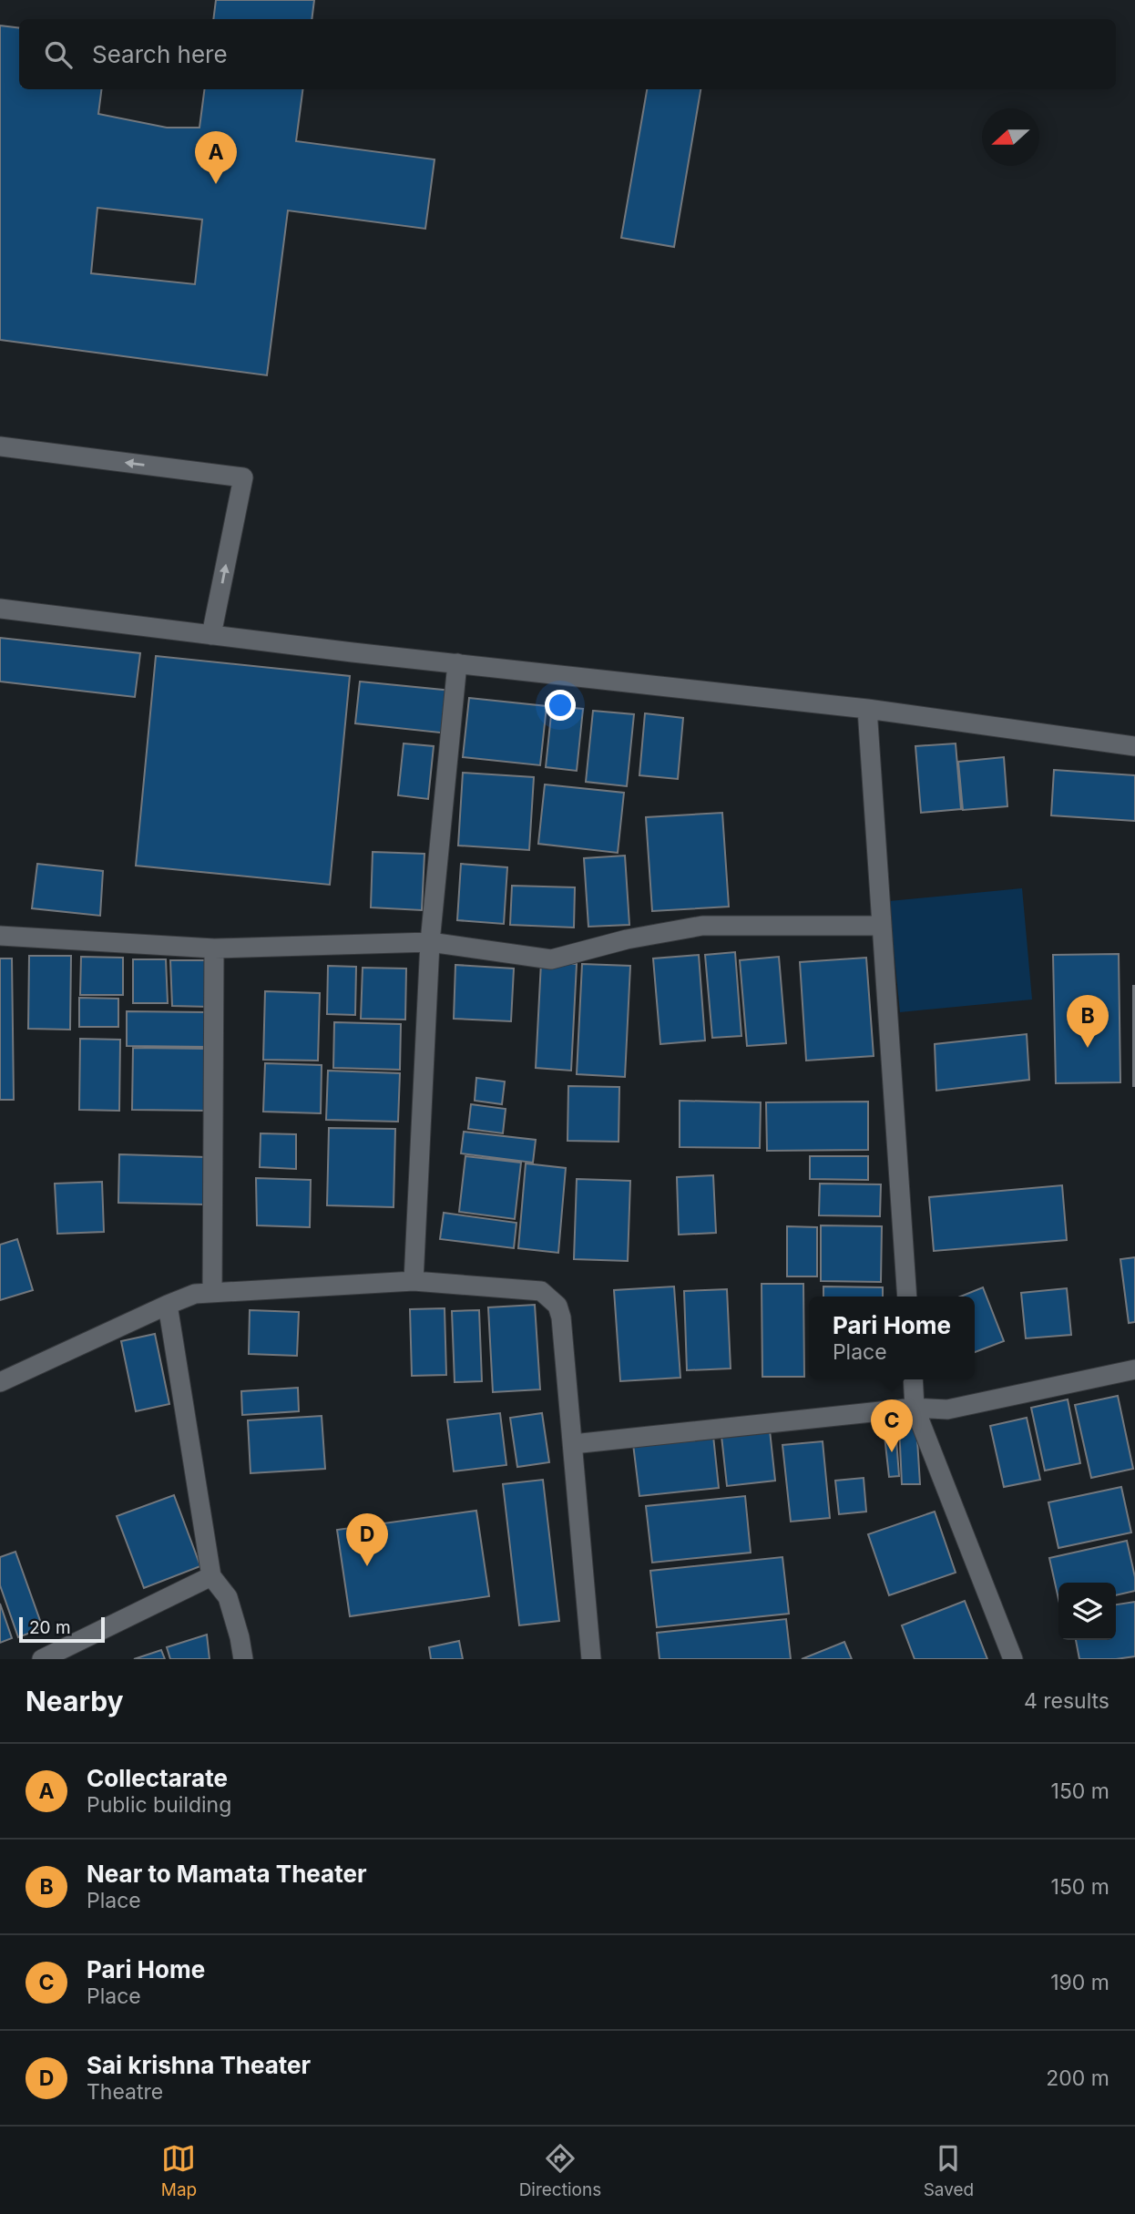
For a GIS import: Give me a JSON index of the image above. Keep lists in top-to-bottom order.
{
  "scale_bar": "20 m",
  "north": "left",
  "page": {
    "search": "Search here",
    "pins": [
      "A",
      "B",
      "C",
      "D"
    ],
    "popup": ["Pari Home", "Place"],
    "scale": "20 m",
    "heading": ["Nearby", "4 results"],
    "list": [
      {
        "mark": "A",
        "name": "Collectarate",
        "note": "Public building",
        "value": "150 m"
      },
      {
        "mark": "B",
        "name": "Near to Mamata Theater",
        "note": "Place",
        "value": "150 m"
      },
      {
        "mark": "C",
        "name": "Pari Home",
        "note": "Place",
        "value": "190 m"
      },
      {
        "mark": "D",
        "name": "Sai krishna Theater",
        "note": "Theatre",
        "value": "200 m"
      }
    ],
    "nav": ["Map", "Directions", "Saved"]
  }
}
